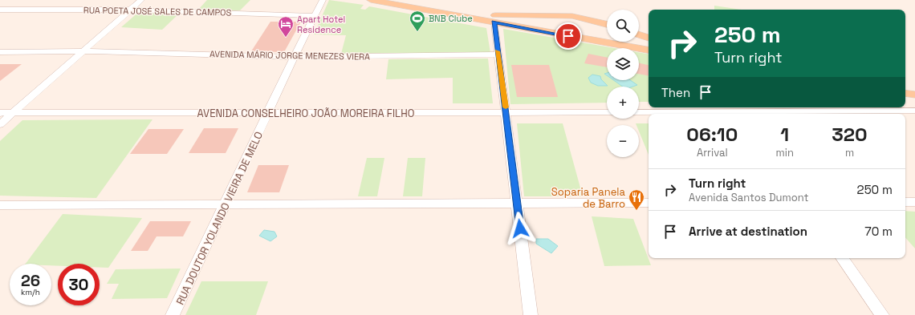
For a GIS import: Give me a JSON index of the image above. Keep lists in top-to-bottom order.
{
  "streets": {
    "street": [
      "RUA POETA JOSÉ SALES DE CAMPOS",
      "AVENIDA MÁRIO JORGE MENEZES VIERA",
      "AVENIDA CONSELHEIRO JOÃO MOREIRA FILHO",
      "RUA DOUTOR YOLANDO VIEIRA DE MELO"
    ]
  },
  "crossings": [
    ["RUA POETA JOSÉ SALES DE CAMPOS", "RUA DOUTOR YOLANDO VIEIRA DE MELO"],
    ["AVENIDA MÁRIO JORGE MENEZES VIERA", "RUA DOUTOR YOLANDO VIEIRA DE MELO"],
    ["AVENIDA CONSELHEIRO JOÃO MOREIRA FILHO", "RUA DOUTOR YOLANDO VIEIRA DE MELO"]
  ],
  "places": {
    "sports": ["BNB Clube"],
    "hotel": ["Apart Hotel Residence"],
    "restaurant": ["Soparia Panela de Barro"]
  },
  "page": {
    "map_buttons": ["+", "−"],
    "turn": ["250 m", "Turn right"],
    "then": "Then",
    "eta": [
      "06:10",
      "Arrival",
      "1",
      "min",
      "320",
      "m"
    ],
    "list": [
      {
        "name": "Turn right",
        "note": "Avenida Santos Dumont",
        "value": "250 m"
      },
      {
        "name": "Arrive at destination",
        "value": "70 m"
      }
    ],
    "speed": "26 km/h",
    "limit": "30"
  }
}
